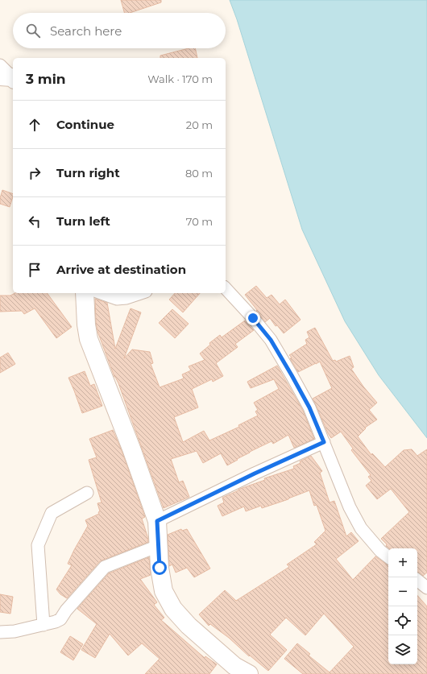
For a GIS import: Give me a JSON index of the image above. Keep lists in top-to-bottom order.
{
  "page": {
    "search": "Search here",
    "heading": ["3 min", "Walk · 170 m"],
    "list": [
      ["Continue", "20 m"],
      ["Turn right", "80 m"],
      ["Turn left", "70 m"],
      "Arrive at destination"
    ],
    "map_buttons": ["+", "−"]
  }
}
